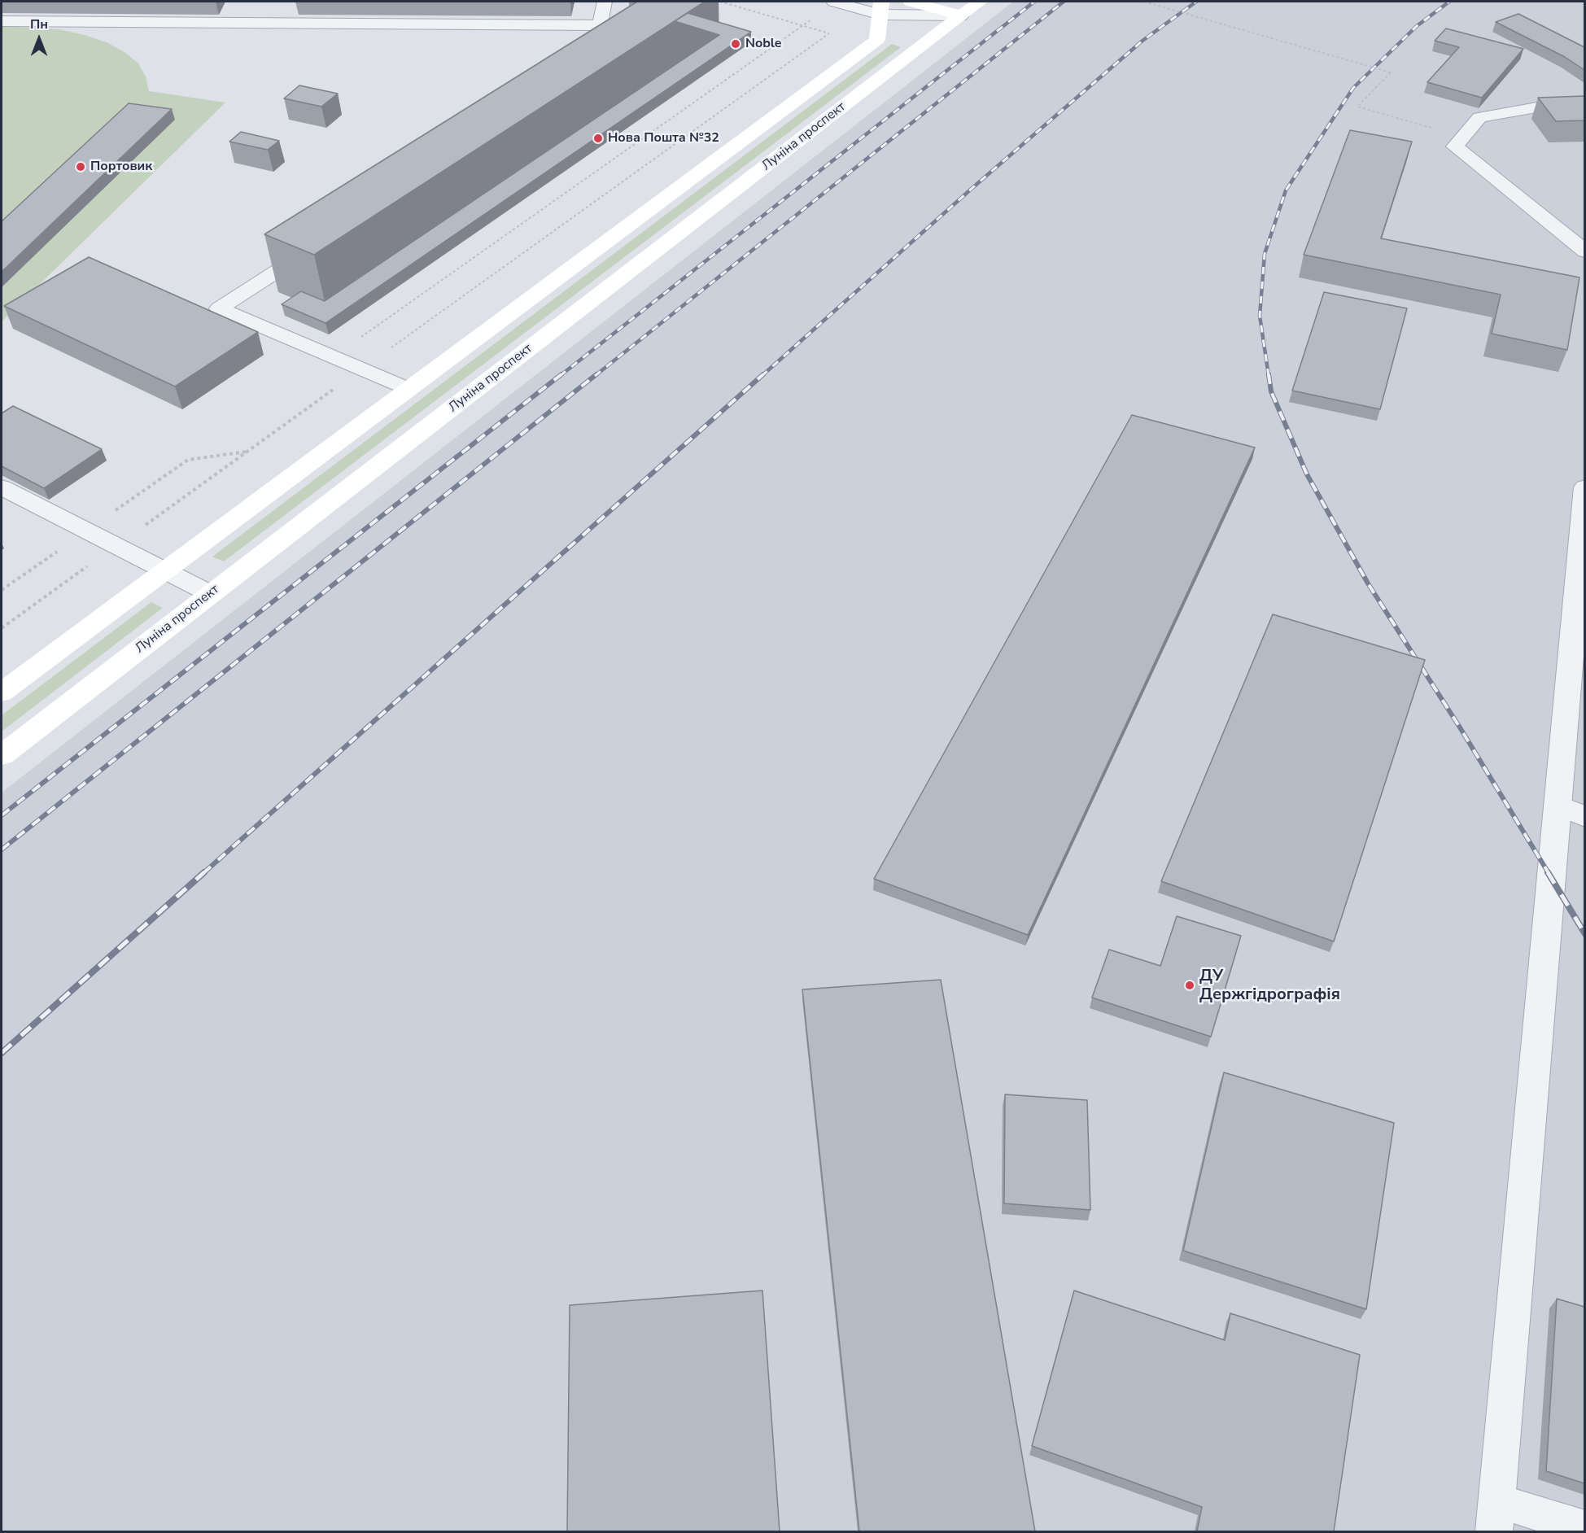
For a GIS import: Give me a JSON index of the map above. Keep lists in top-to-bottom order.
{
  "streets": {
    "main road": ["Луніна проспект"]
  },
  "places": [
    "Noble",
    "Нова Пошта №32",
    "Портовик",
    "ДУ Держгідрографія"
  ],
  "north": "top"
}
